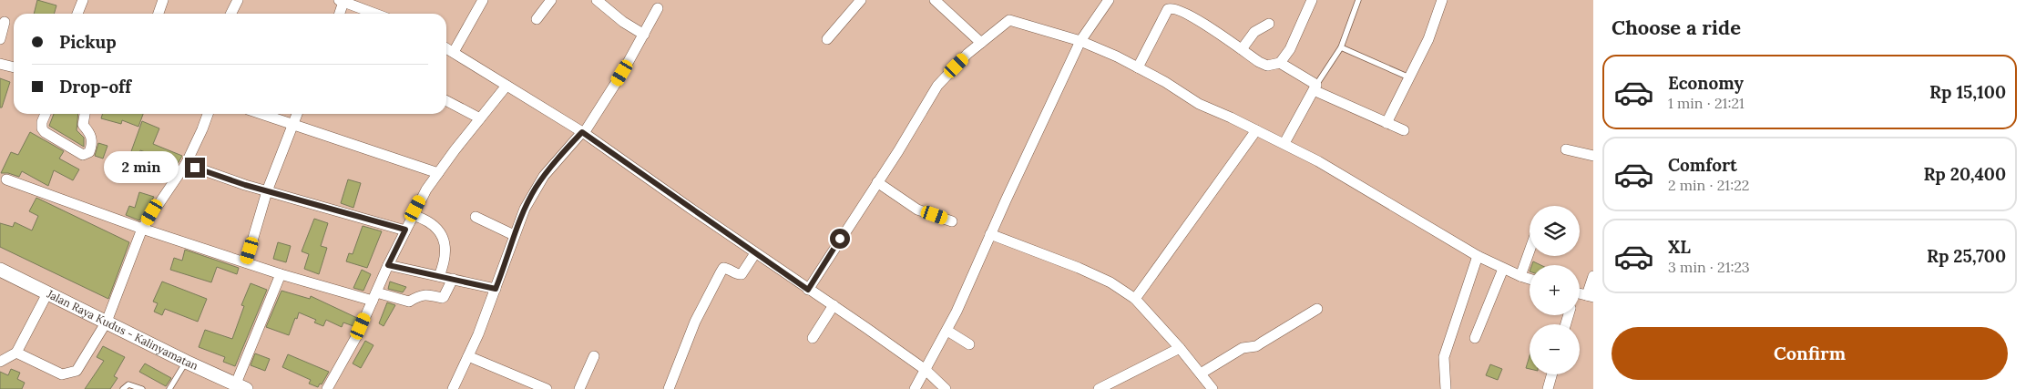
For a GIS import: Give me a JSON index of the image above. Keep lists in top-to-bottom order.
{
  "streets": {
    "main road": ["Jalan Raya Kudus - Kalinyamatan"]
  },
  "page": {
    "heading": "Choose a ride",
    "banner": ["Pickup", "Drop-off"],
    "list": [
      {
        "name": "Economy",
        "note": "1 min · 21:21",
        "value": "Rp 15,100"
      },
      {
        "name": "Comfort",
        "note": "2 min · 21:22",
        "value": "Rp 20,400"
      },
      {
        "name": "XL",
        "note": "3 min · 21:23",
        "value": "Rp 25,700"
      }
    ],
    "bubble": "2 min",
    "map_buttons": ["+", "−"],
    "buttons": "Confirm"
  }
}
